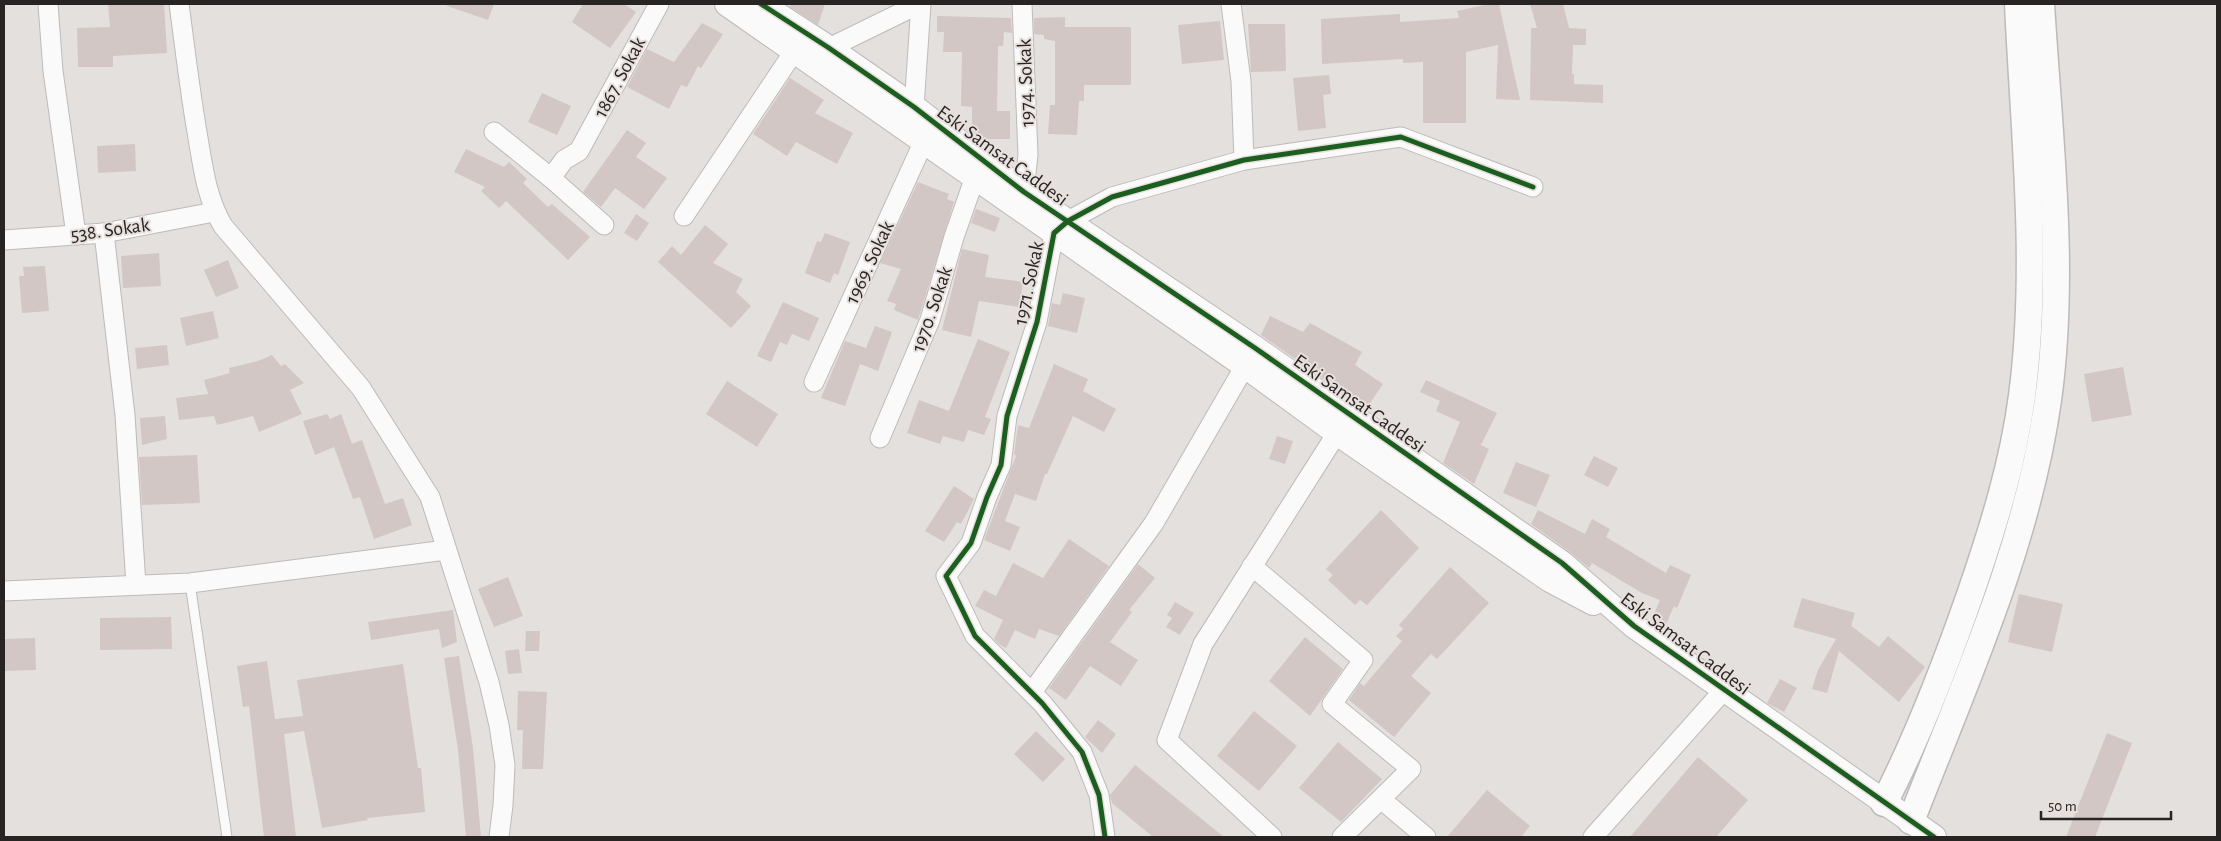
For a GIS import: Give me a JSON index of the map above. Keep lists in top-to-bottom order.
{
  "streets": {
    "street": [
      "1867. Sokak",
      "1974. Sokak",
      "Eski Samsat Caddesi",
      "538. Sokak",
      "1969. Sokak",
      "1971. Sokak",
      "1970. Sokak"
    ]
  },
  "crossings": [
    ["1974. Sokak", "Eski Samsat Caddesi"],
    ["Eski Samsat Caddesi", "1969. Sokak"],
    ["Eski Samsat Caddesi", "1971. Sokak"],
    ["Eski Samsat Caddesi", "1970. Sokak"]
  ],
  "scale_bar": "50 m"
}
